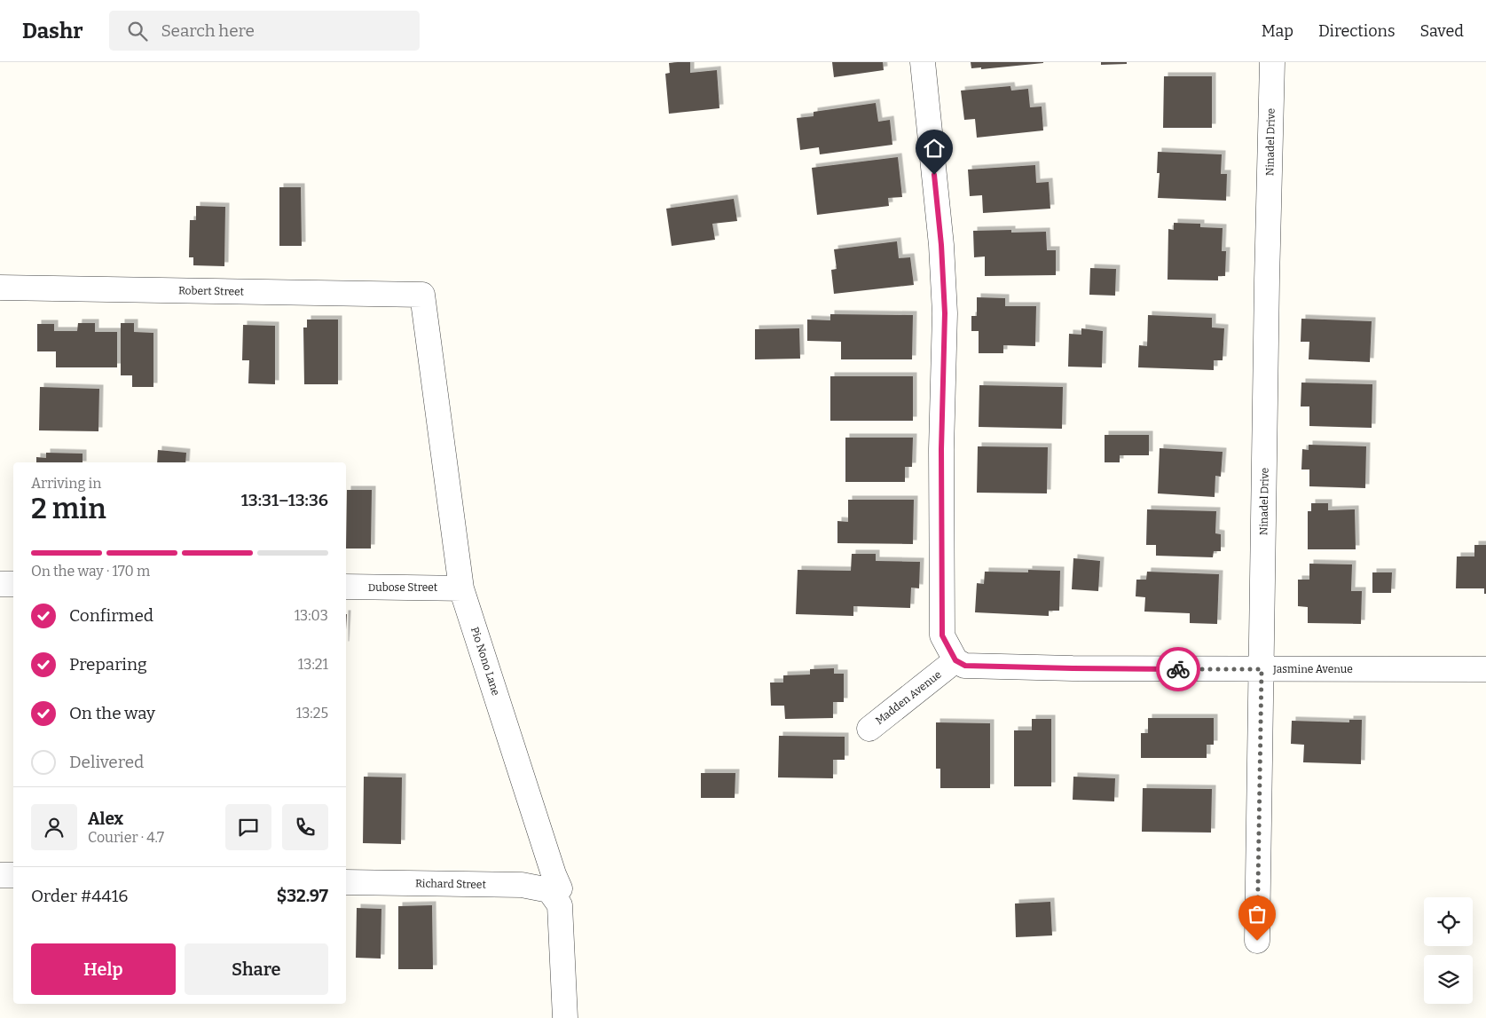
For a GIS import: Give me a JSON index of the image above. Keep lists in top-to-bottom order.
{
  "streets": {
    "street": [
      "Ninadel Drive",
      "Robert Street",
      "Dubose Street",
      "Pio Nono Lane",
      "Jasmine Avenue",
      "Madden Avenue",
      "Richard Street"
    ]
  },
  "crossings": [
    ["Ninadel Drive", "Jasmine Avenue"],
    ["Robert Street", "Pio Nono Lane"],
    ["Dubose Street", "Pio Nono Lane"],
    ["Pio Nono Lane", "Richard Street"],
    ["Jasmine Avenue", "Madden Avenue"]
  ],
  "page": {
    "header": "Dashr",
    "search": "Search here",
    "nav": ["Map", "Directions", "Saved"],
    "heading": ["2 min", "Arriving in", "13:31–13:36"],
    "panel": [
      "Alex",
      "Courier · 4.7",
      "Order #4416",
      "$32.97"
    ],
    "bar": "On the way · 170 m",
    "list": [
      ["Confirmed", "13:03"],
      ["Preparing", "13:21"],
      ["On the way", "13:25"],
      "Delivered"
    ],
    "buttons": ["Help", "Share"]
  }
}
